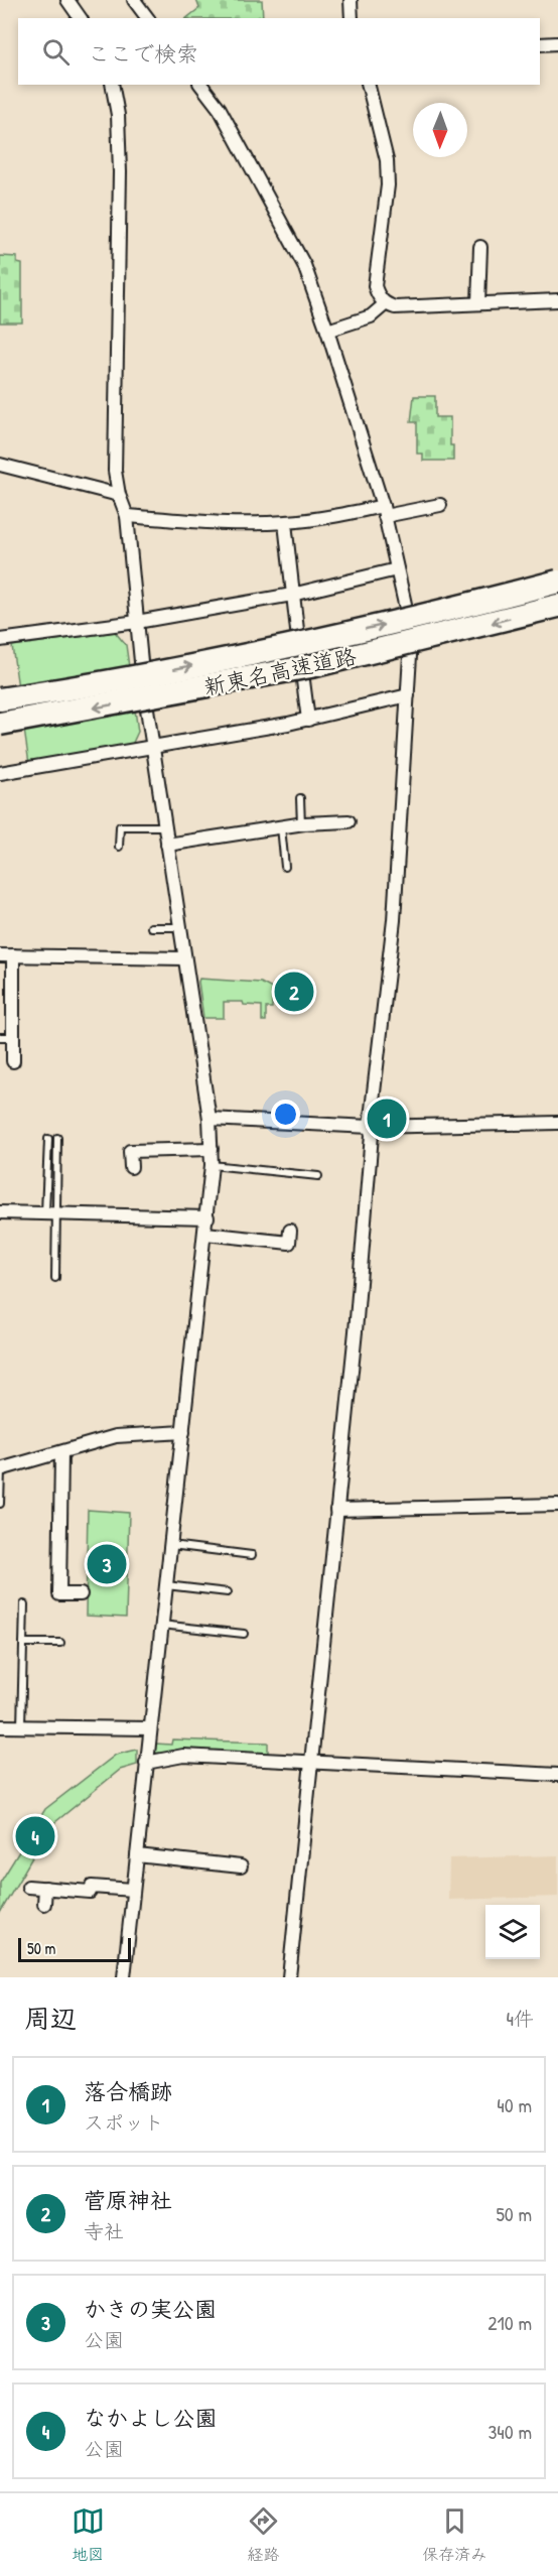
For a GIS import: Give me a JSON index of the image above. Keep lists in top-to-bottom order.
{
  "streets": {
    "highway": ["新東名高速道路"]
  },
  "scale_bar": "50 m",
  "north": "bottom",
  "page": {
    "search": "ここで検索",
    "pins": [
      "2",
      "1",
      "3",
      "4"
    ],
    "scale": "50 m",
    "heading": ["周辺", "4件"],
    "list": [
      {
        "mark": "1",
        "name": "落合橋跡",
        "note": "スポット",
        "value": "40 m"
      },
      {
        "mark": "2",
        "name": "菅原神社",
        "note": "寺社",
        "value": "50 m"
      },
      {
        "mark": "3",
        "name": "かきの実公園",
        "note": "公園",
        "value": "210 m"
      },
      {
        "mark": "4",
        "name": "なかよし公園",
        "note": "公園",
        "value": "340 m"
      }
    ],
    "nav": ["地図", "経路", "保存済み"]
  }
}
